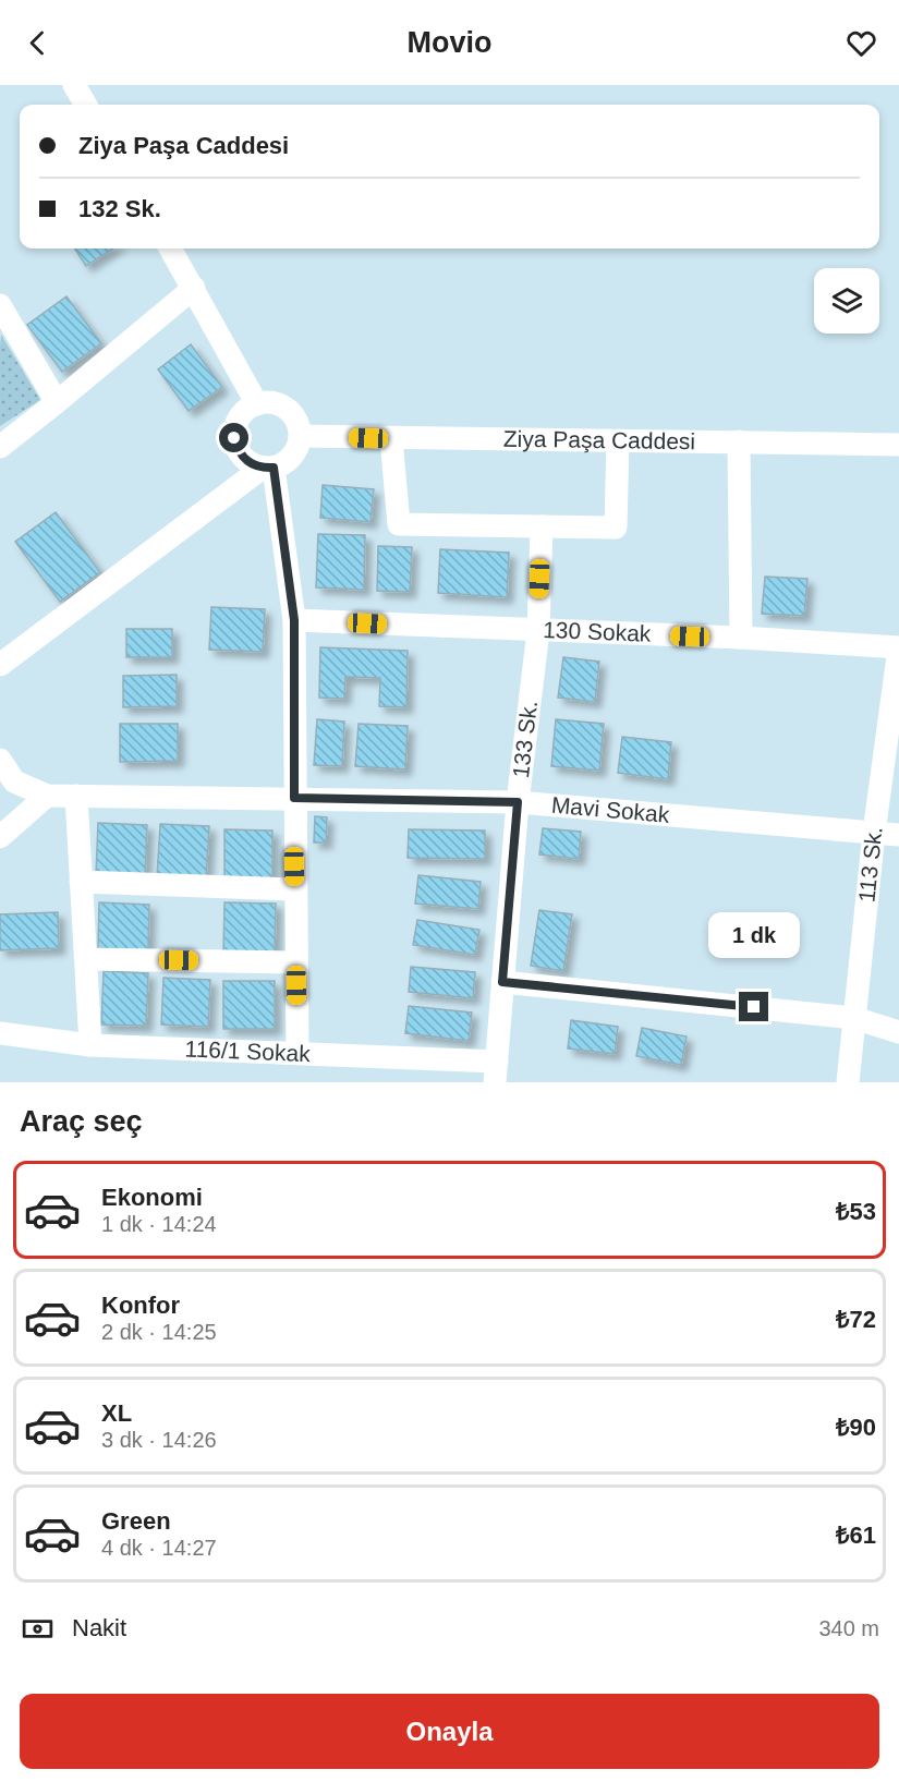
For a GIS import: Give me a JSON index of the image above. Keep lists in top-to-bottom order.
{
  "streets": {
    "street": [
      "Ziya Paşa Caddesi",
      "130 Sokak",
      "133 Sk.",
      "Mavi Sokak",
      "113 Sk.",
      "116/1 Sokak"
    ]
  },
  "crossings": [
    ["130 Sokak", "133 Sk."],
    ["130 Sokak", "113 Sk."],
    ["133 Sk.", "Mavi Sokak"],
    ["133 Sk.", "116/1 Sokak"],
    ["Mavi Sokak", "113 Sk."]
  ],
  "page": {
    "header": "Movio",
    "banner": ["Ziya Paşa Caddesi", "132 Sk."],
    "bubble": "1 dk",
    "heading": "Araç seç",
    "list": [
      {
        "name": "Ekonomi",
        "note": "1 dk · 14:24",
        "value": "₺53"
      },
      {
        "name": "Konfor",
        "note": "2 dk · 14:25",
        "value": "₺72"
      },
      {
        "name": "XL",
        "note": "3 dk · 14:26",
        "value": "₺90"
      },
      {
        "name": "Green",
        "note": "4 dk · 14:27",
        "value": "₺61"
      }
    ],
    "pay": ["Nakit", "340 m"],
    "buttons": "Onayla"
  }
}
